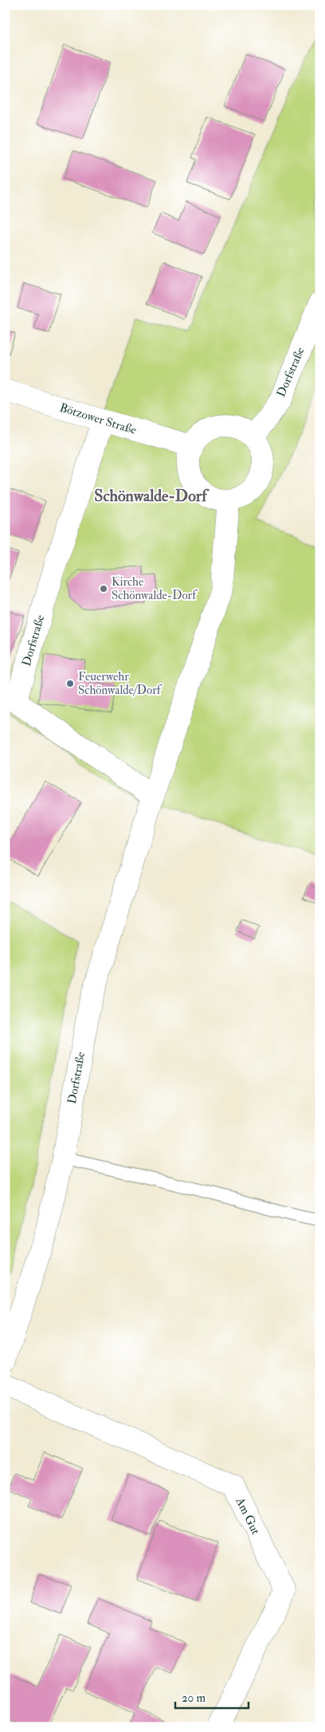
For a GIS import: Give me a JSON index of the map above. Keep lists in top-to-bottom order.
{
  "streets": {
    "street": ["Dorfstraße", "Bötzower Straße", "Am Gut"]
  },
  "crossings": [
    ["Dorfstraße", "Bötzower Straße"]
  ],
  "districts": ["Schönwalde-Dorf"],
  "places": ["Kirche Schönwalde-Dorf", "Feuerwehr Schönwalde/Dorf"],
  "scale_bar": "20 m"
}
